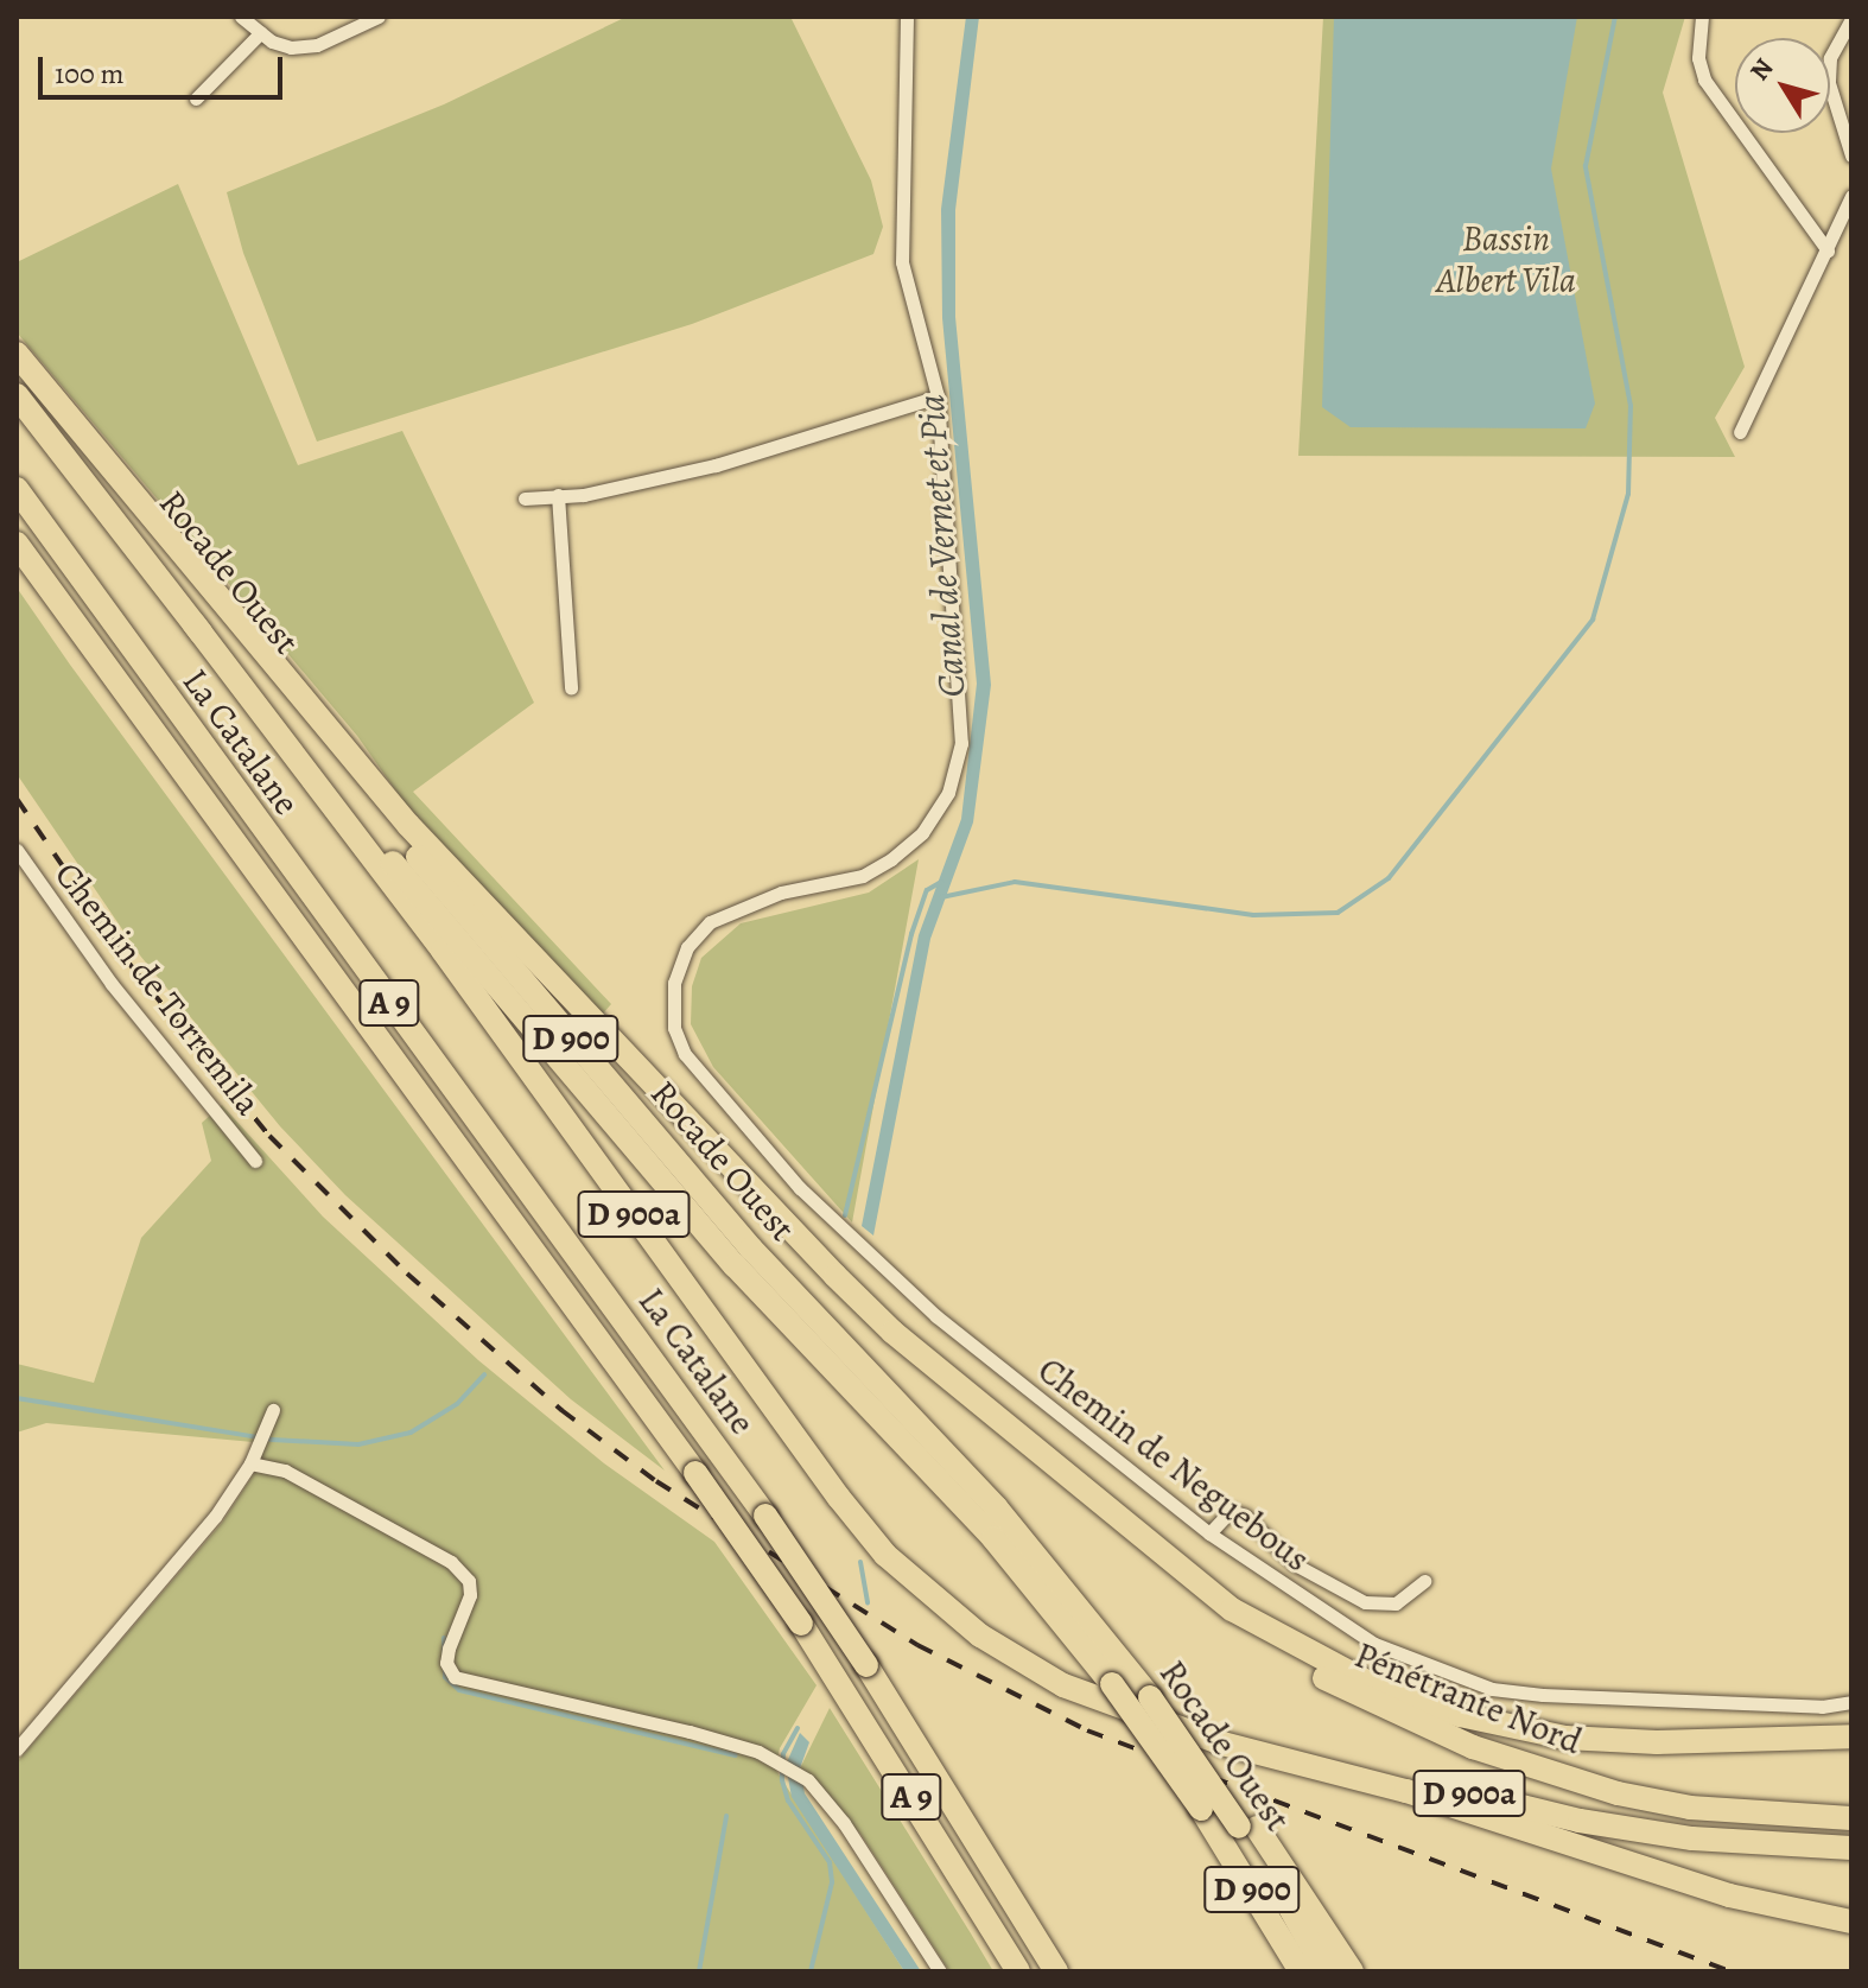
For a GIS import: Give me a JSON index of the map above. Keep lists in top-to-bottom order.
{
  "streets": {
    "highway": [
      "Rocade Ouest",
      "La Catalane",
      "A 9",
      "D 900",
      "D 900a",
      "Pénétrante Nord"
    ],
    "street": ["Chemin de Torremila", "Chemin de Neguebous"]
  },
  "crossings": [
    ["Rocade Ouest", "D 900"],
    ["Rocade Ouest", "D 900a"],
    ["D 900", "D 900a"],
    ["D 900a", "Pénétrante Nord"]
  ],
  "water": ["Canal de Vernet et Pia"],
  "parks": ["Bassin Albert Vila"],
  "scale_bar": "100 m",
  "north": "top left"
}
